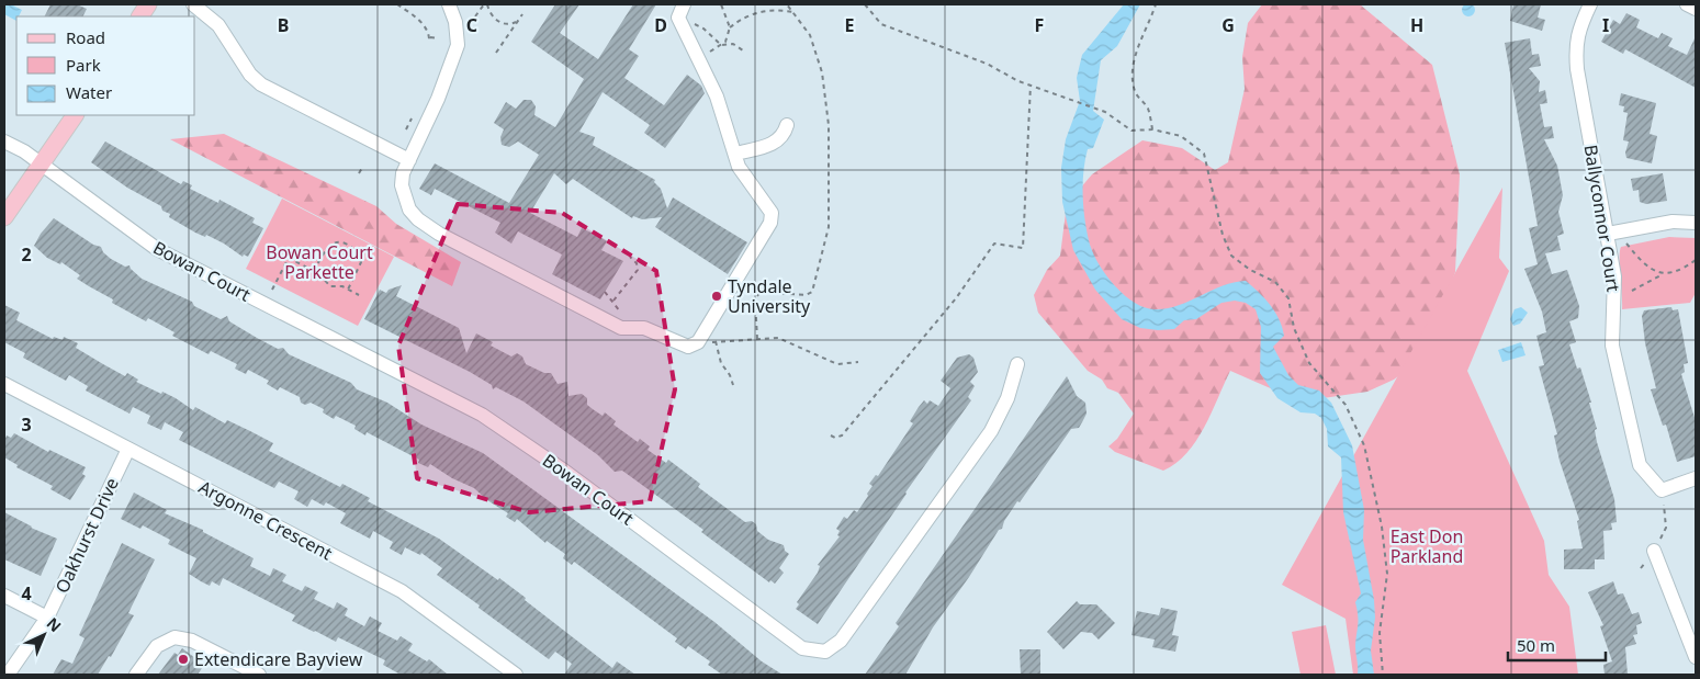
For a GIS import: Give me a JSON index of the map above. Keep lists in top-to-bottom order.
{
  "streets": {
    "street": [
      "Ballyconnor Court",
      "Bowan Court",
      "Argonne Crescent",
      "Oakhurst Drive"
    ]
  },
  "crossings": [
    ["Argonne Crescent", "Oakhurst Drive"]
  ],
  "parks": ["Bowan Court Parkette", "East Don Parkland"],
  "places": ["Tyndale University", "Extendicare Bayview"],
  "legend": ["Road", "Park", "Water"],
  "scale_bar": "50 m",
  "north": "top right",
  "grid": {
    "columns": [
      "B",
      "C",
      "D",
      "E",
      "F",
      "G",
      "H",
      "I"
    ],
    "rows": ["2", "3", "4"]
  }
}
